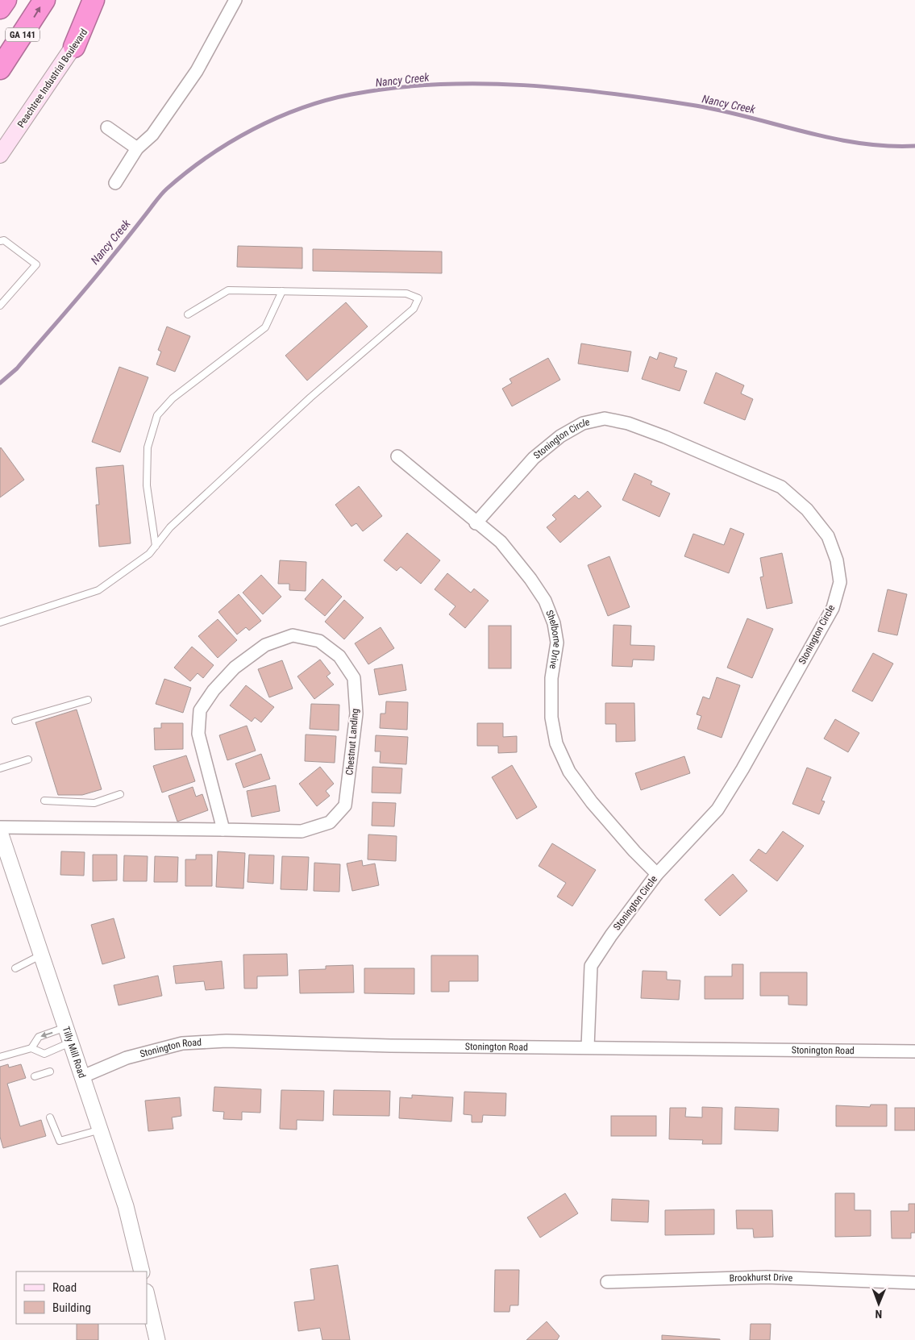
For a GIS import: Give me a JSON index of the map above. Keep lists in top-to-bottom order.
{
  "streets": {
    "highway": ["GA 141"],
    "main road": ["Peachtree Industrial Boulevard"],
    "street": [
      "Stonington Circle",
      "Shelborne Drive",
      "Chestnut Landing",
      "Stonington Road",
      "Tilly Mill Road",
      "Brookhurst Drive"
    ]
  },
  "crossings": [
    ["Stonington Circle", "Shelborne Drive"],
    ["Stonington Circle", "Stonington Road"],
    ["Stonington Road", "Tilly Mill Road"]
  ],
  "water": ["Nancy Creek"],
  "legend": ["Road", "Building"],
  "north": "bottom"
}
